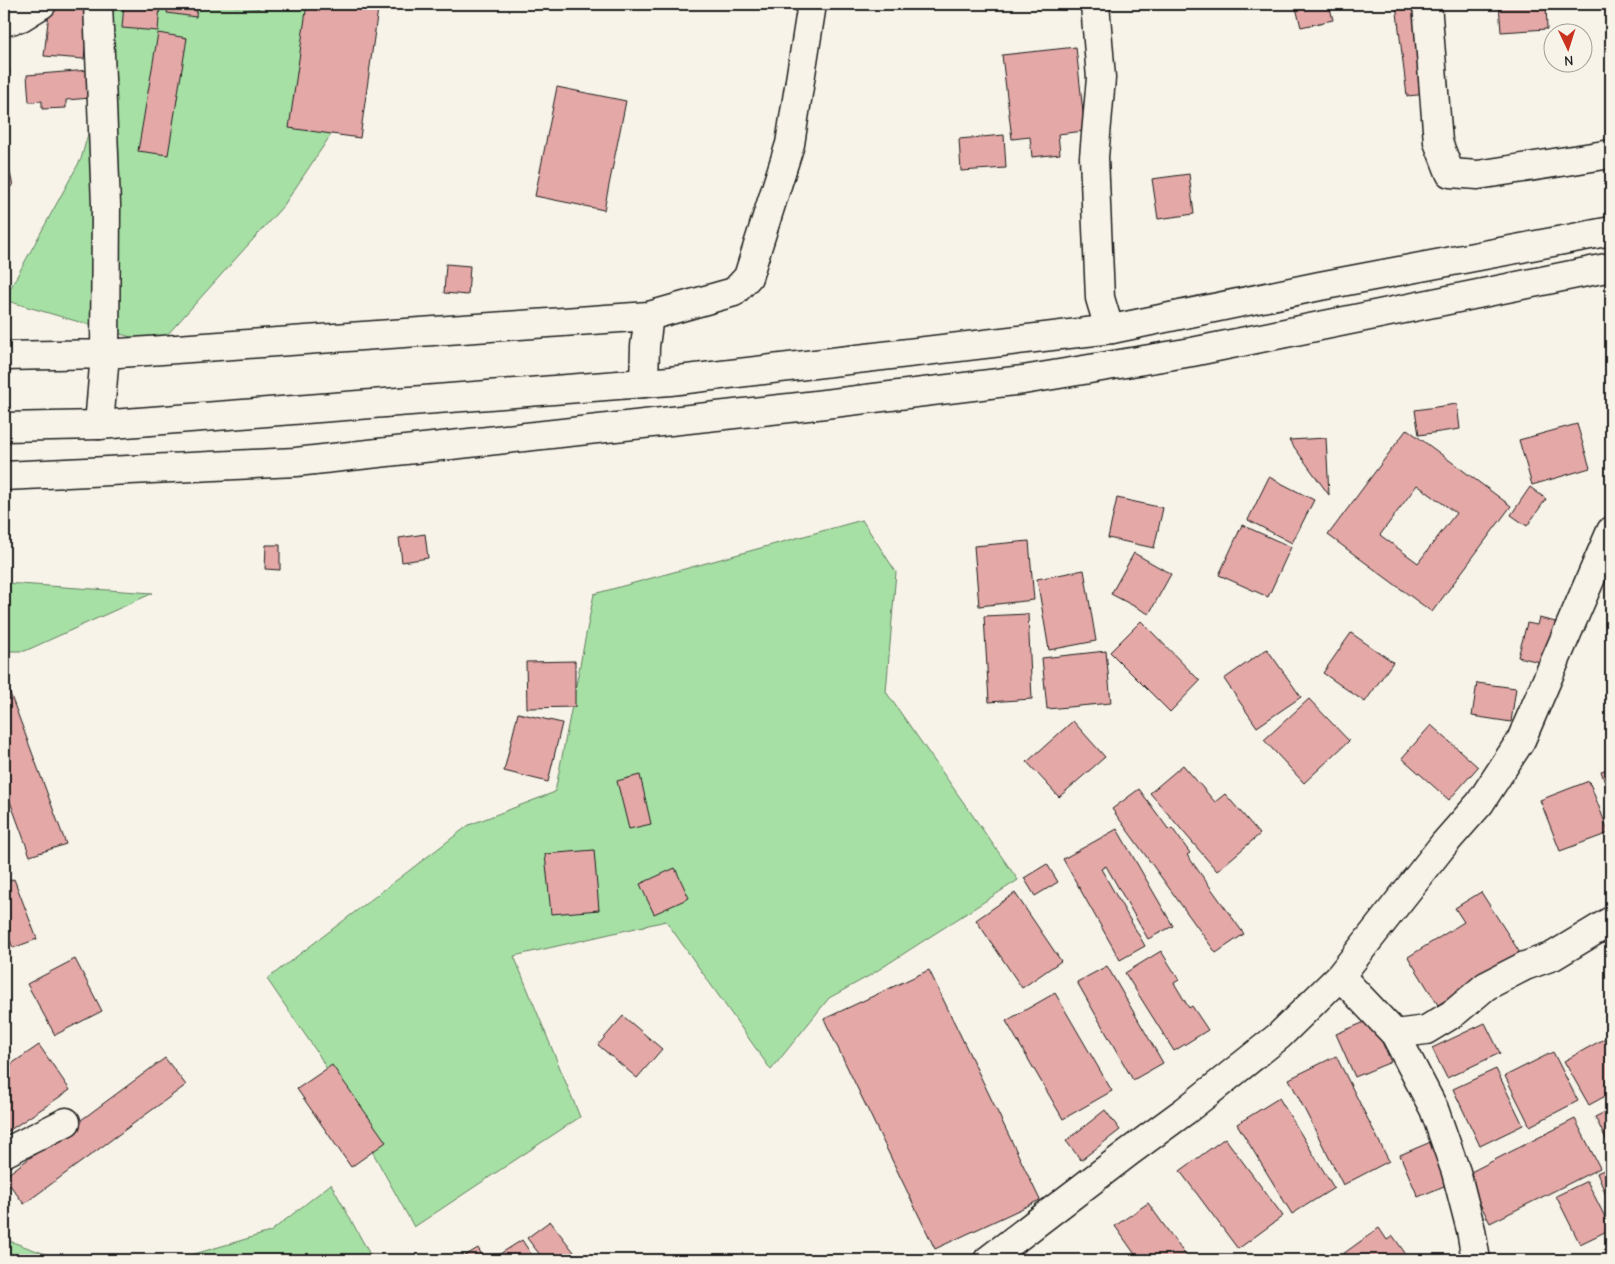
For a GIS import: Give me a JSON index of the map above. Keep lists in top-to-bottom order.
{
  "north": "bottom"
}
